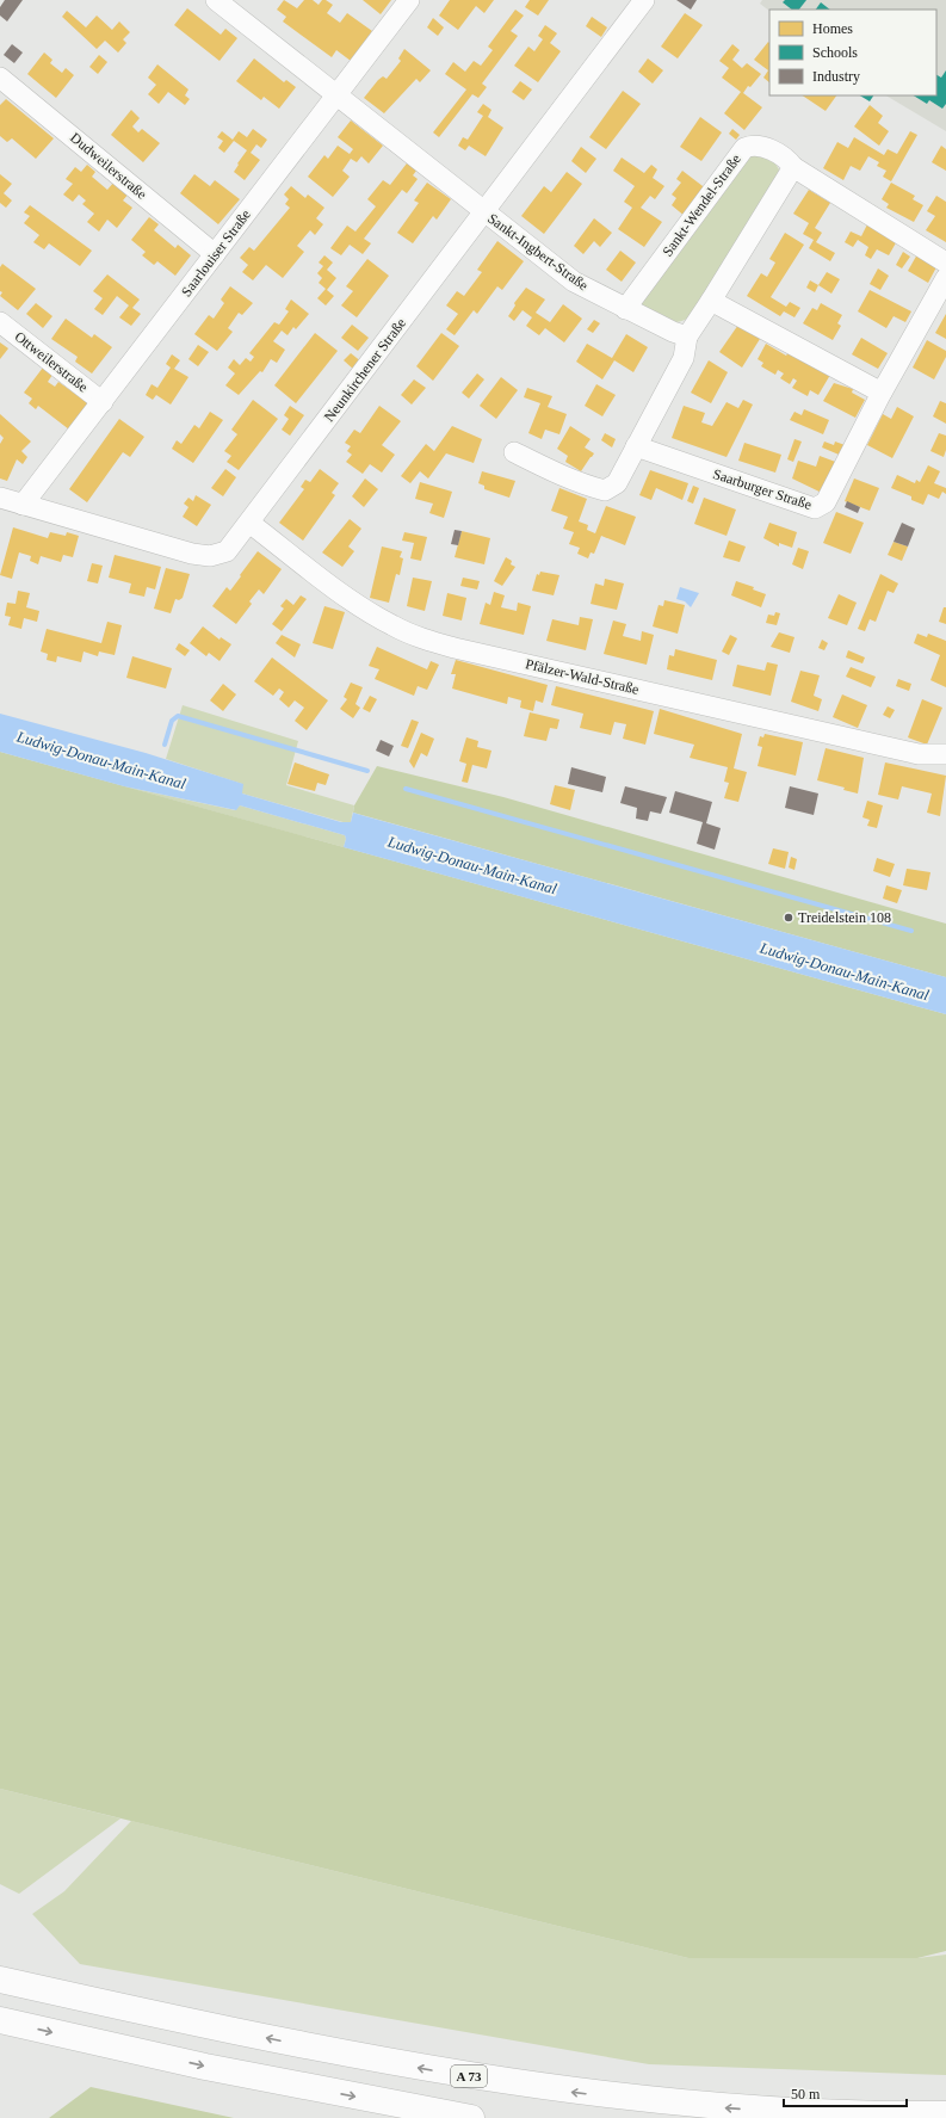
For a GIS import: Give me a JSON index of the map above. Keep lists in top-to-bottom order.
{
  "streets": {
    "highway": ["A 73"],
    "street": [
      "Dudweilerstraße",
      "Sankt-Wendel-Straße",
      "Sankt-Ingbert-Straße",
      "Saarlouiser Straße",
      "Ottweilerstraße",
      "Neunkirchener Straße",
      "Saarburger Straße",
      "Pfälzer-Wald-Straße"
    ]
  },
  "crossings": [
    ["Dudweilerstraße", "Saarlouiser Straße"],
    ["Sankt-Wendel-Straße", "Sankt-Ingbert-Straße"],
    ["Sankt-Ingbert-Straße", "Saarlouiser Straße"],
    ["Sankt-Ingbert-Straße", "Neunkirchener Straße"],
    ["Saarlouiser Straße", "Ottweilerstraße"],
    ["Saarlouiser Straße", "Neunkirchener Straße"],
    ["Neunkirchener Straße", "Pfälzer-Wald-Straße"]
  ],
  "water": ["Ludwig-Donau-Main-Kanal"],
  "places": ["Treidelstein 108"],
  "legend": ["Homes", "Schools", "Industry"],
  "scale_bar": "50 m"
}
